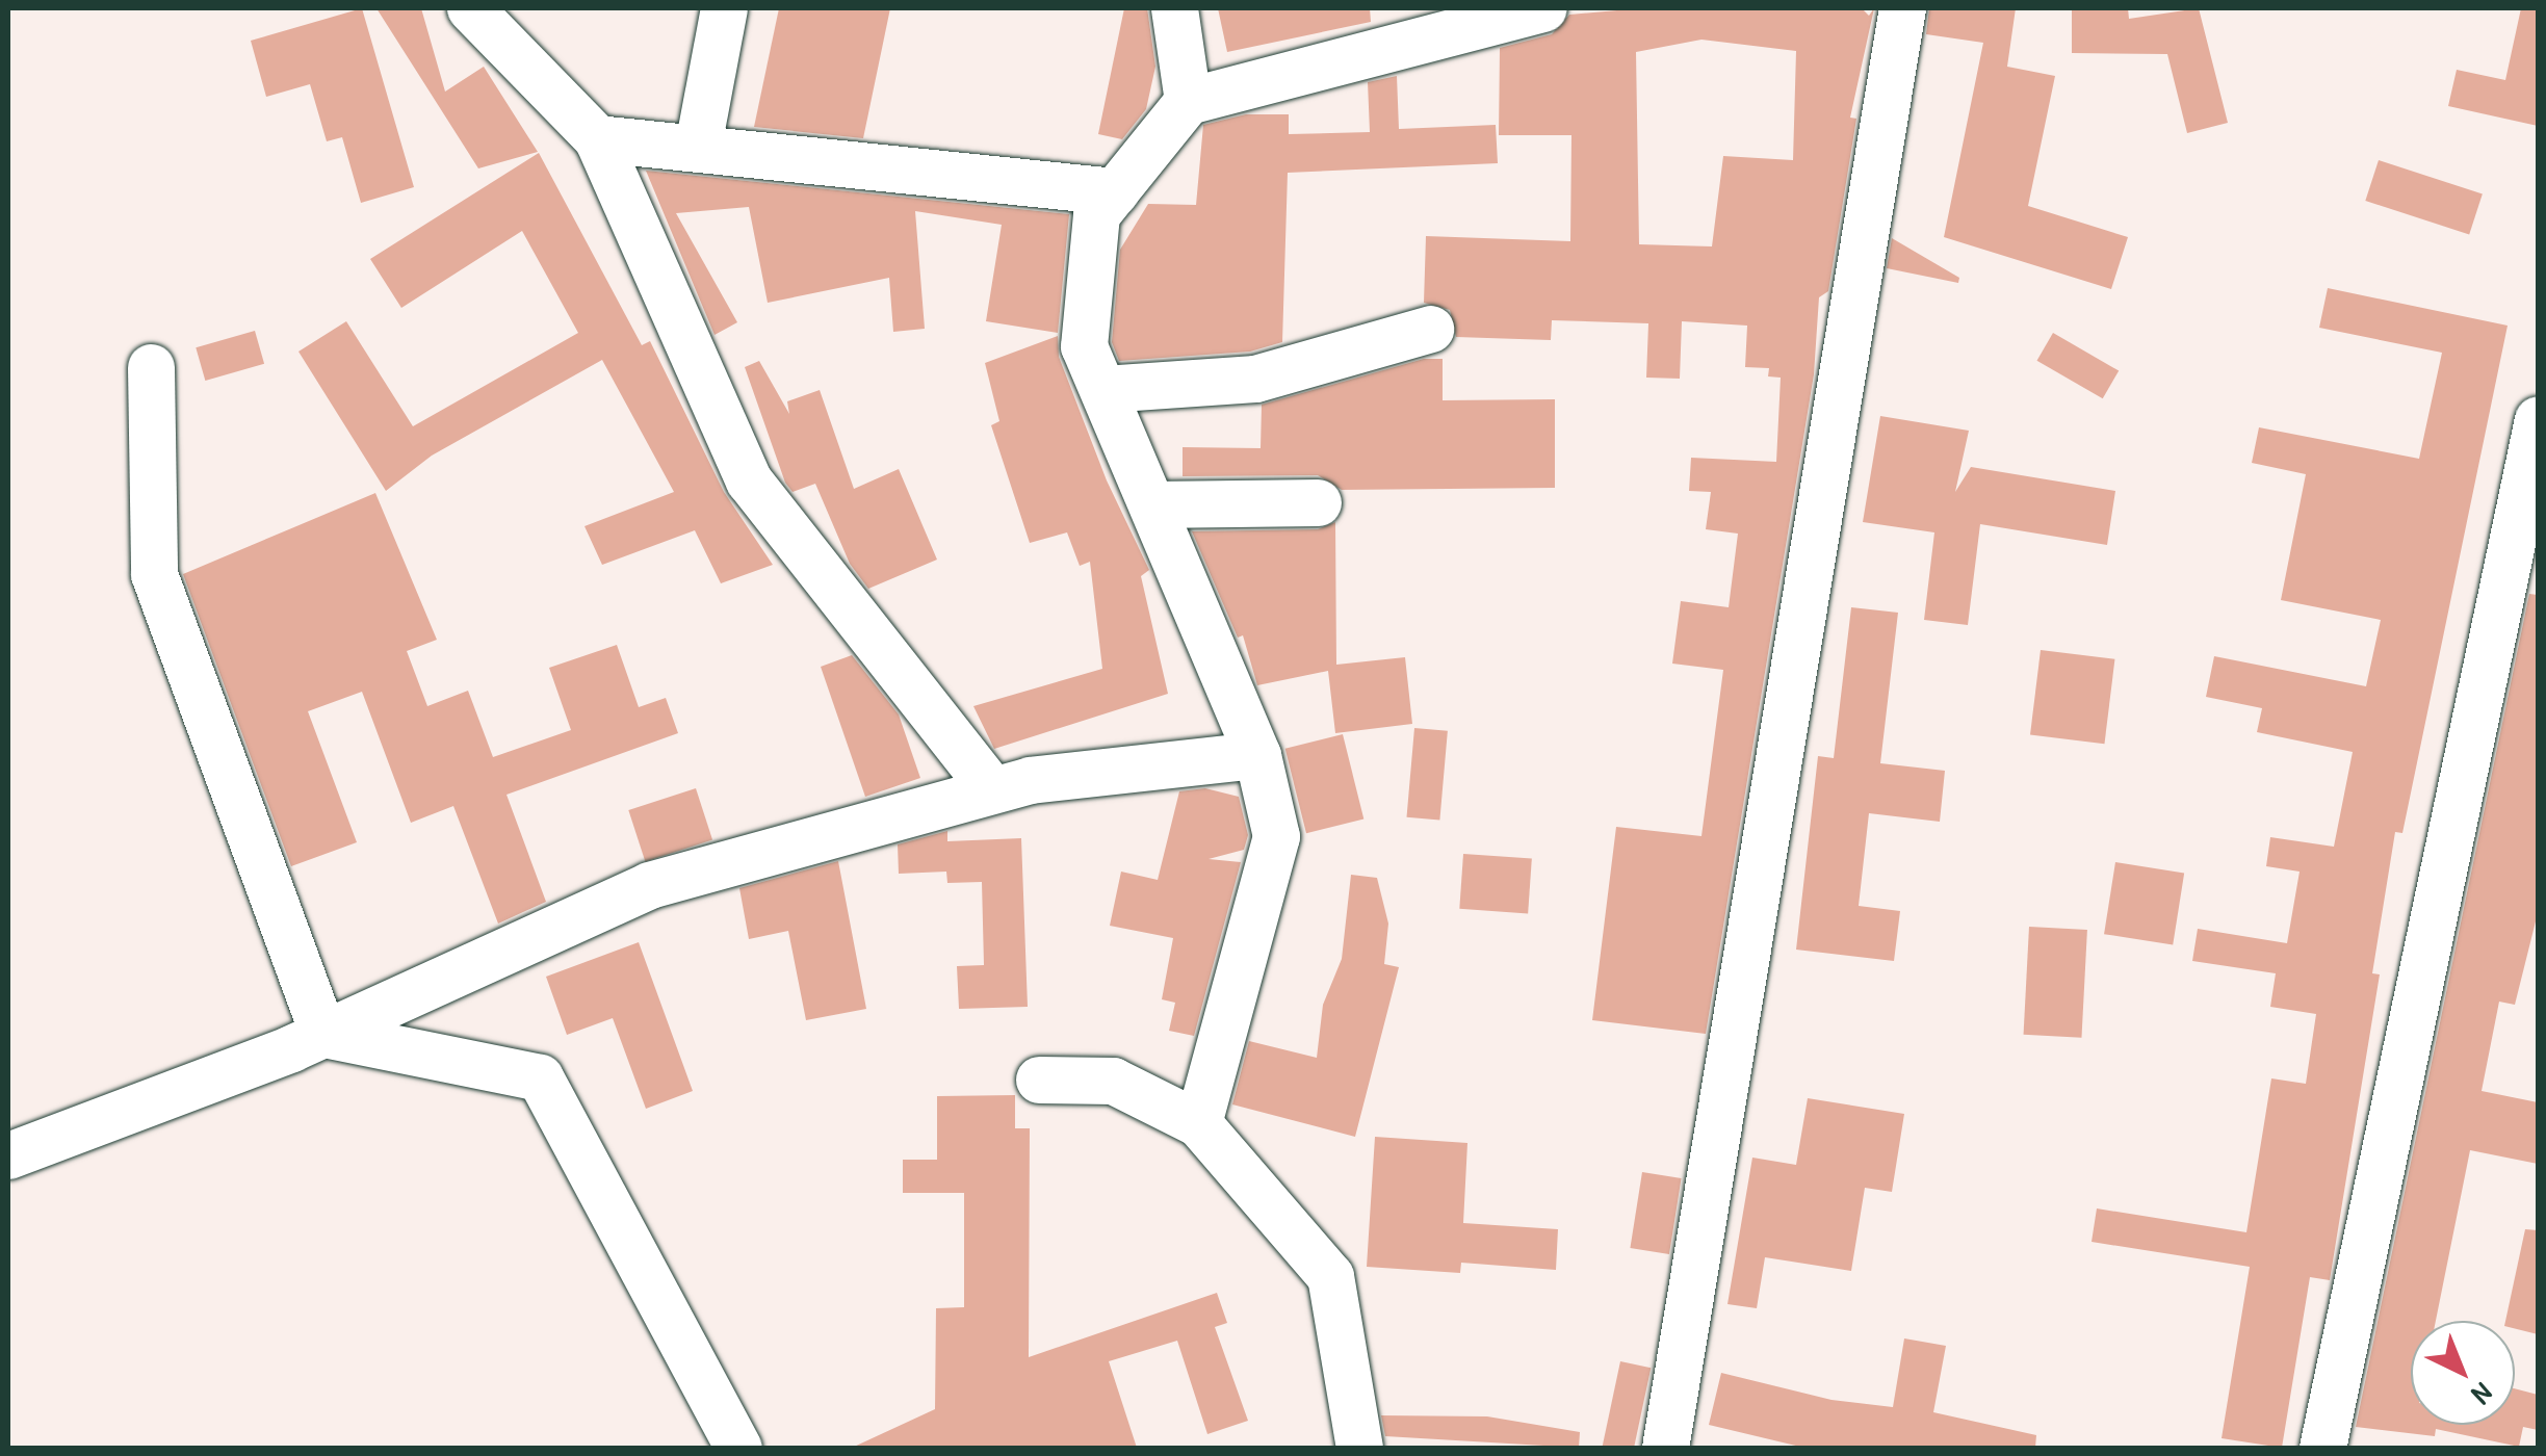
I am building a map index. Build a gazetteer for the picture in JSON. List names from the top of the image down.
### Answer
{
  "north": "bottom right"
}
